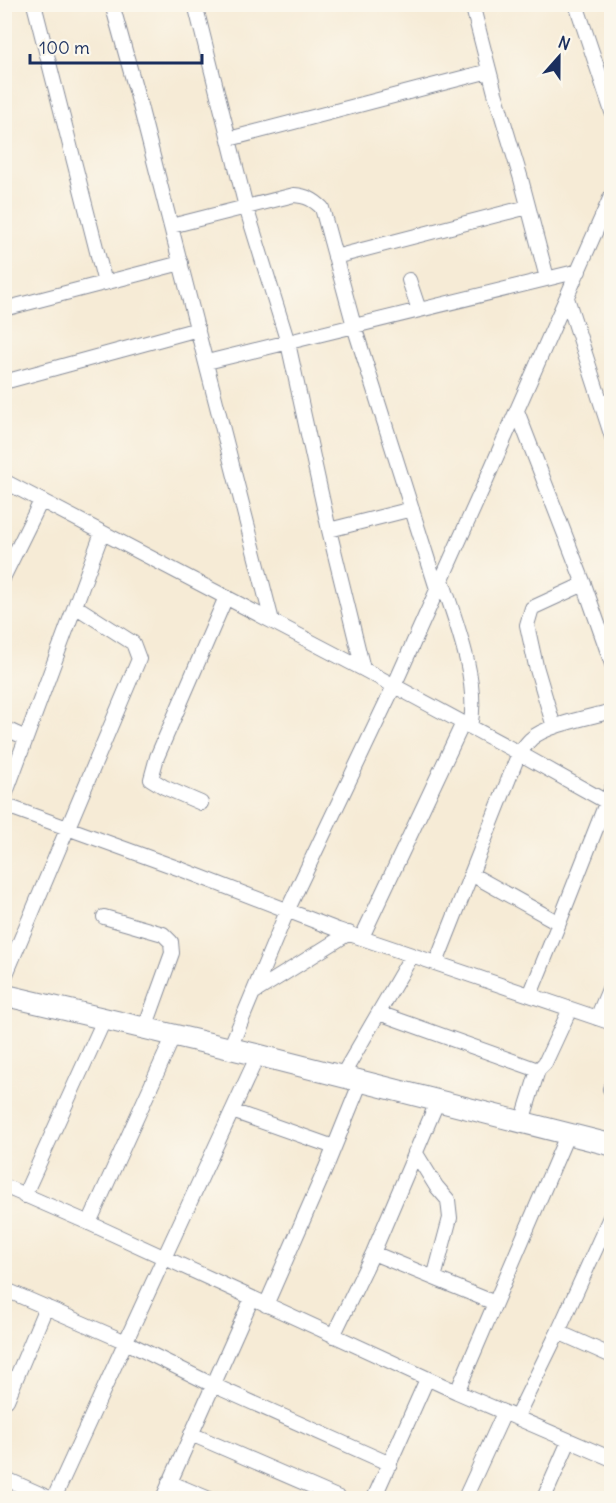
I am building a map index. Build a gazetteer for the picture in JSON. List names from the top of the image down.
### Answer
{
  "scale_bar": "100 m",
  "north": "top"
}
